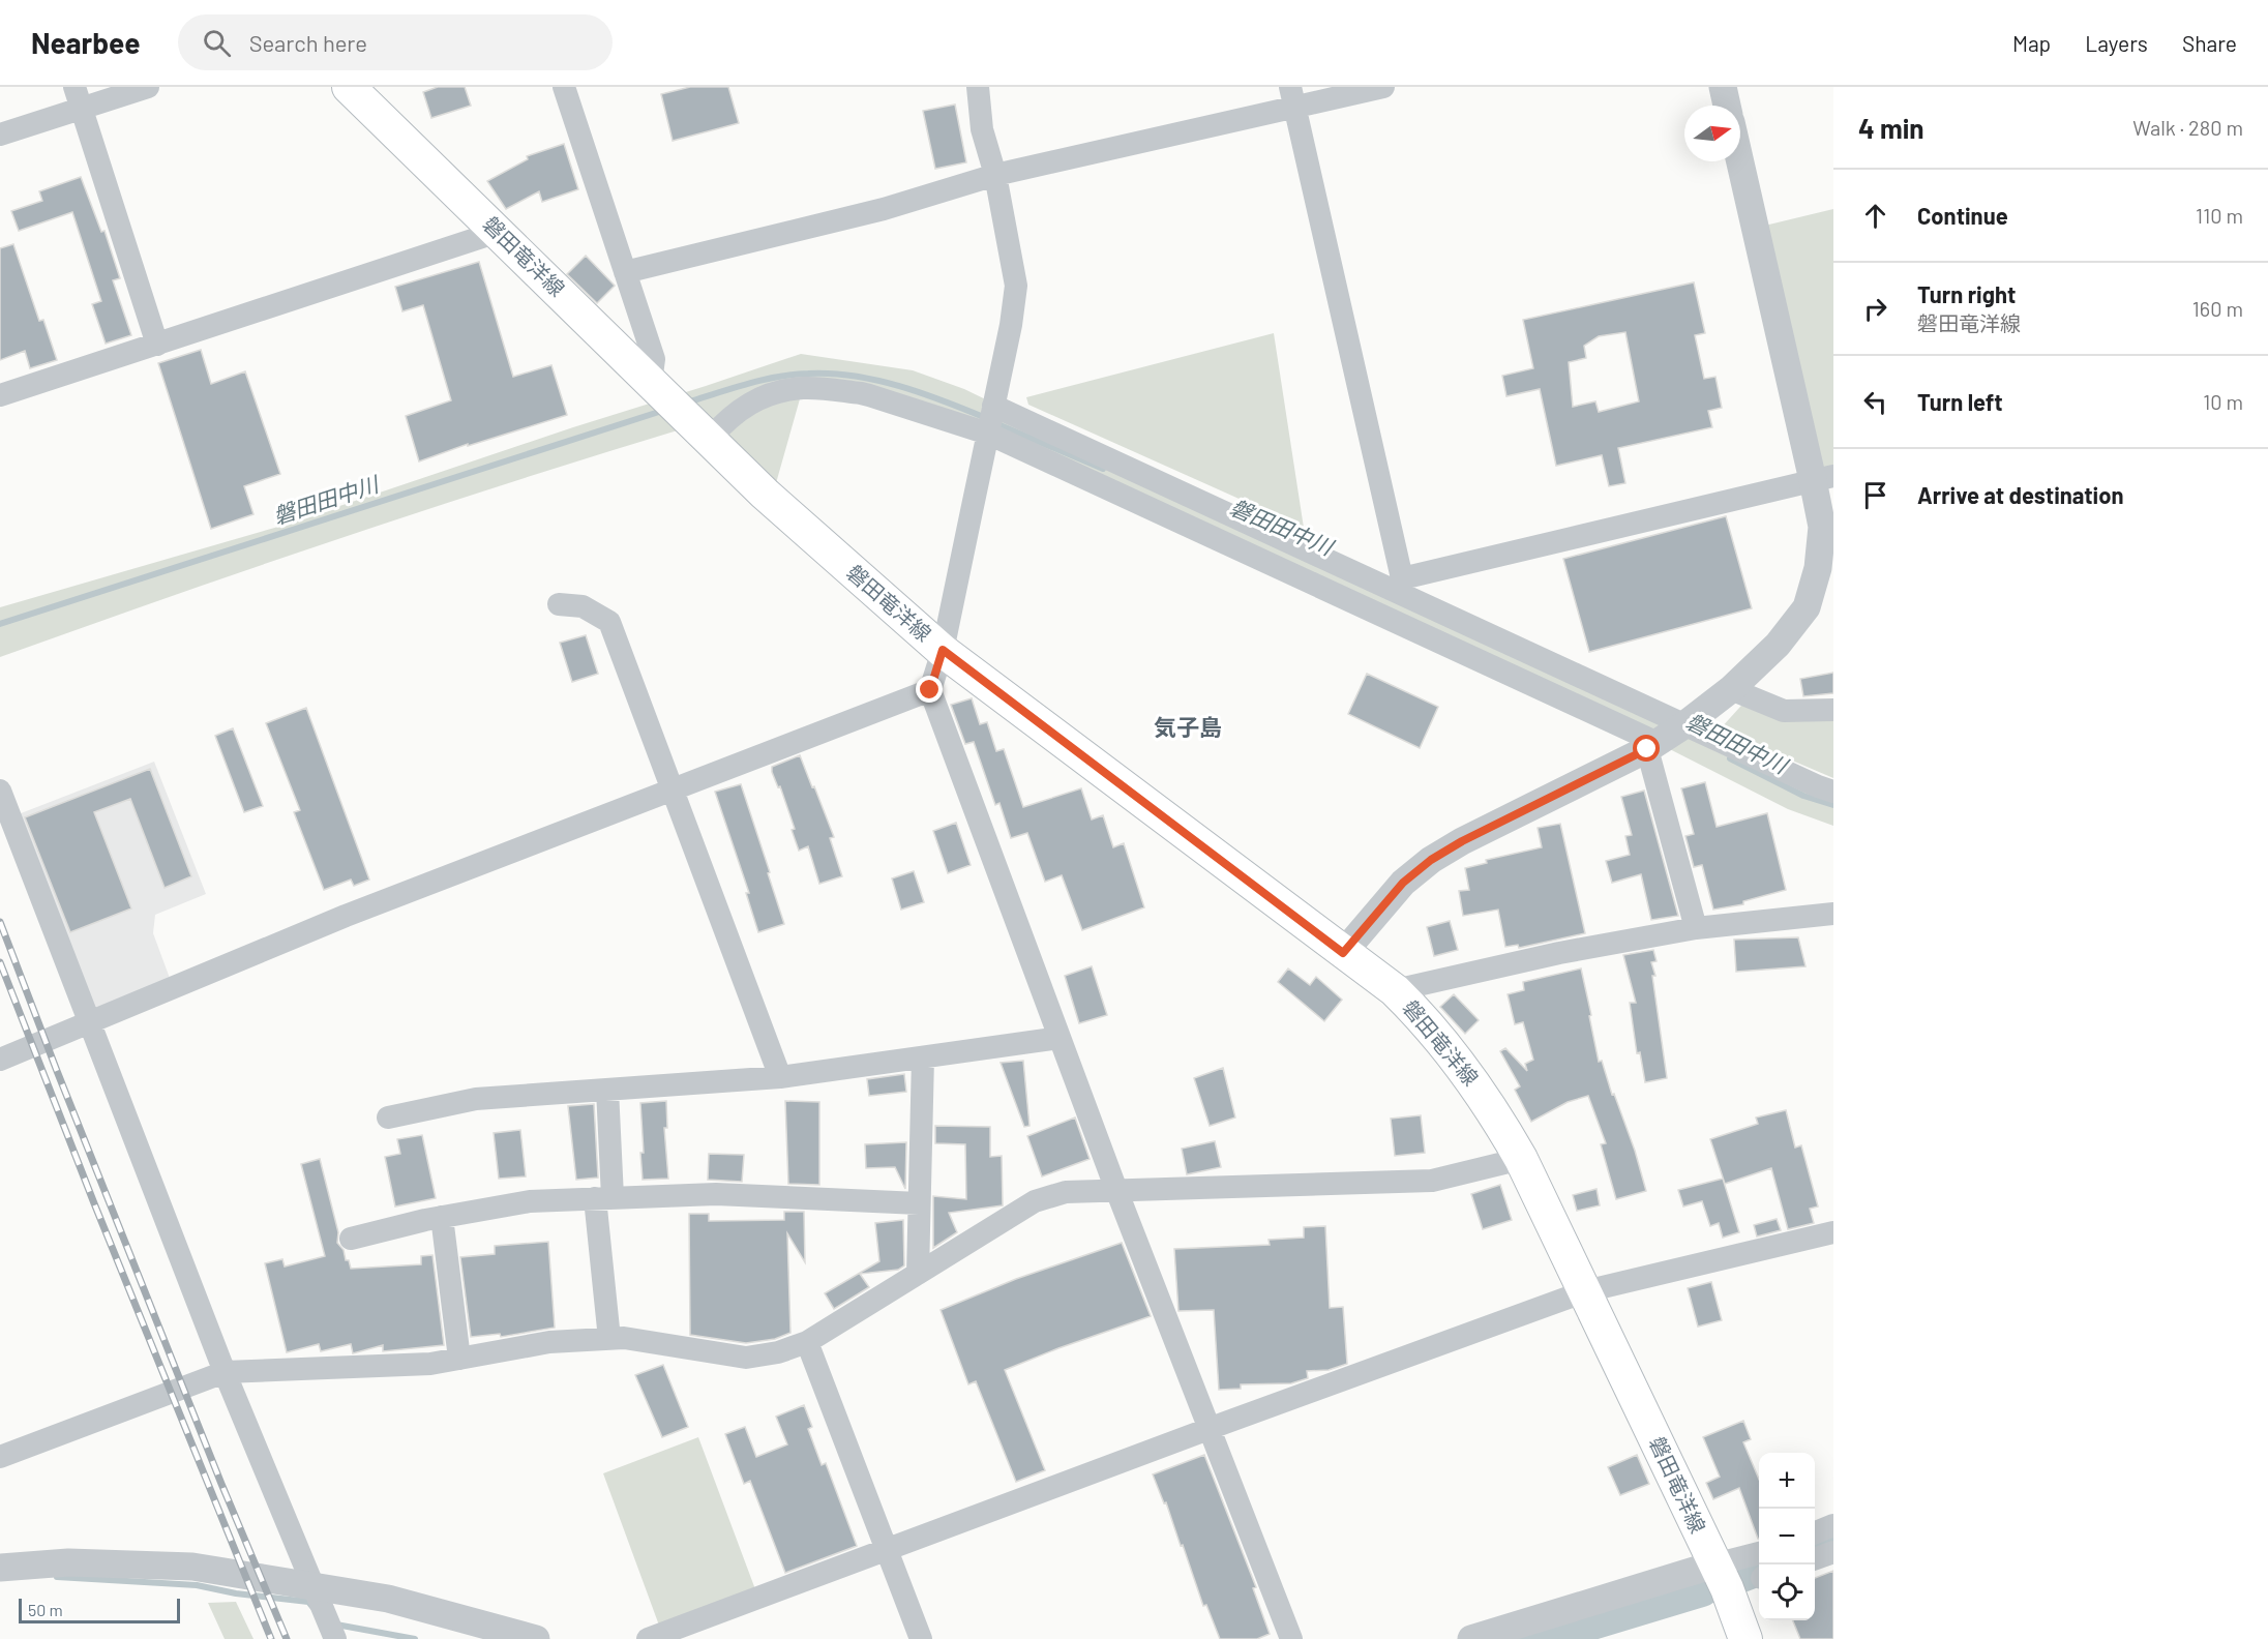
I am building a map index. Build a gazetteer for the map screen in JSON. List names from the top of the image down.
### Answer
{
  "streets": {
    "main road": ["磐田竜洋線"]
  },
  "districts": ["気子島"],
  "water": ["磐田田中川"],
  "scale_bar": "50 m",
  "north": "right",
  "page": {
    "header": "Nearbee",
    "search": "Search here",
    "nav": ["Map", "Layers", "Share"],
    "heading": ["4 min", "Walk · 280 m"],
    "list": [
      ["Continue", "110 m"],
      ["Turn right", "磐田竜洋線", "160 m"],
      ["Turn left", "10 m"],
      "Arrive at destination"
    ],
    "map_buttons": ["+", "−"],
    "scale": "50 m"
  }
}
